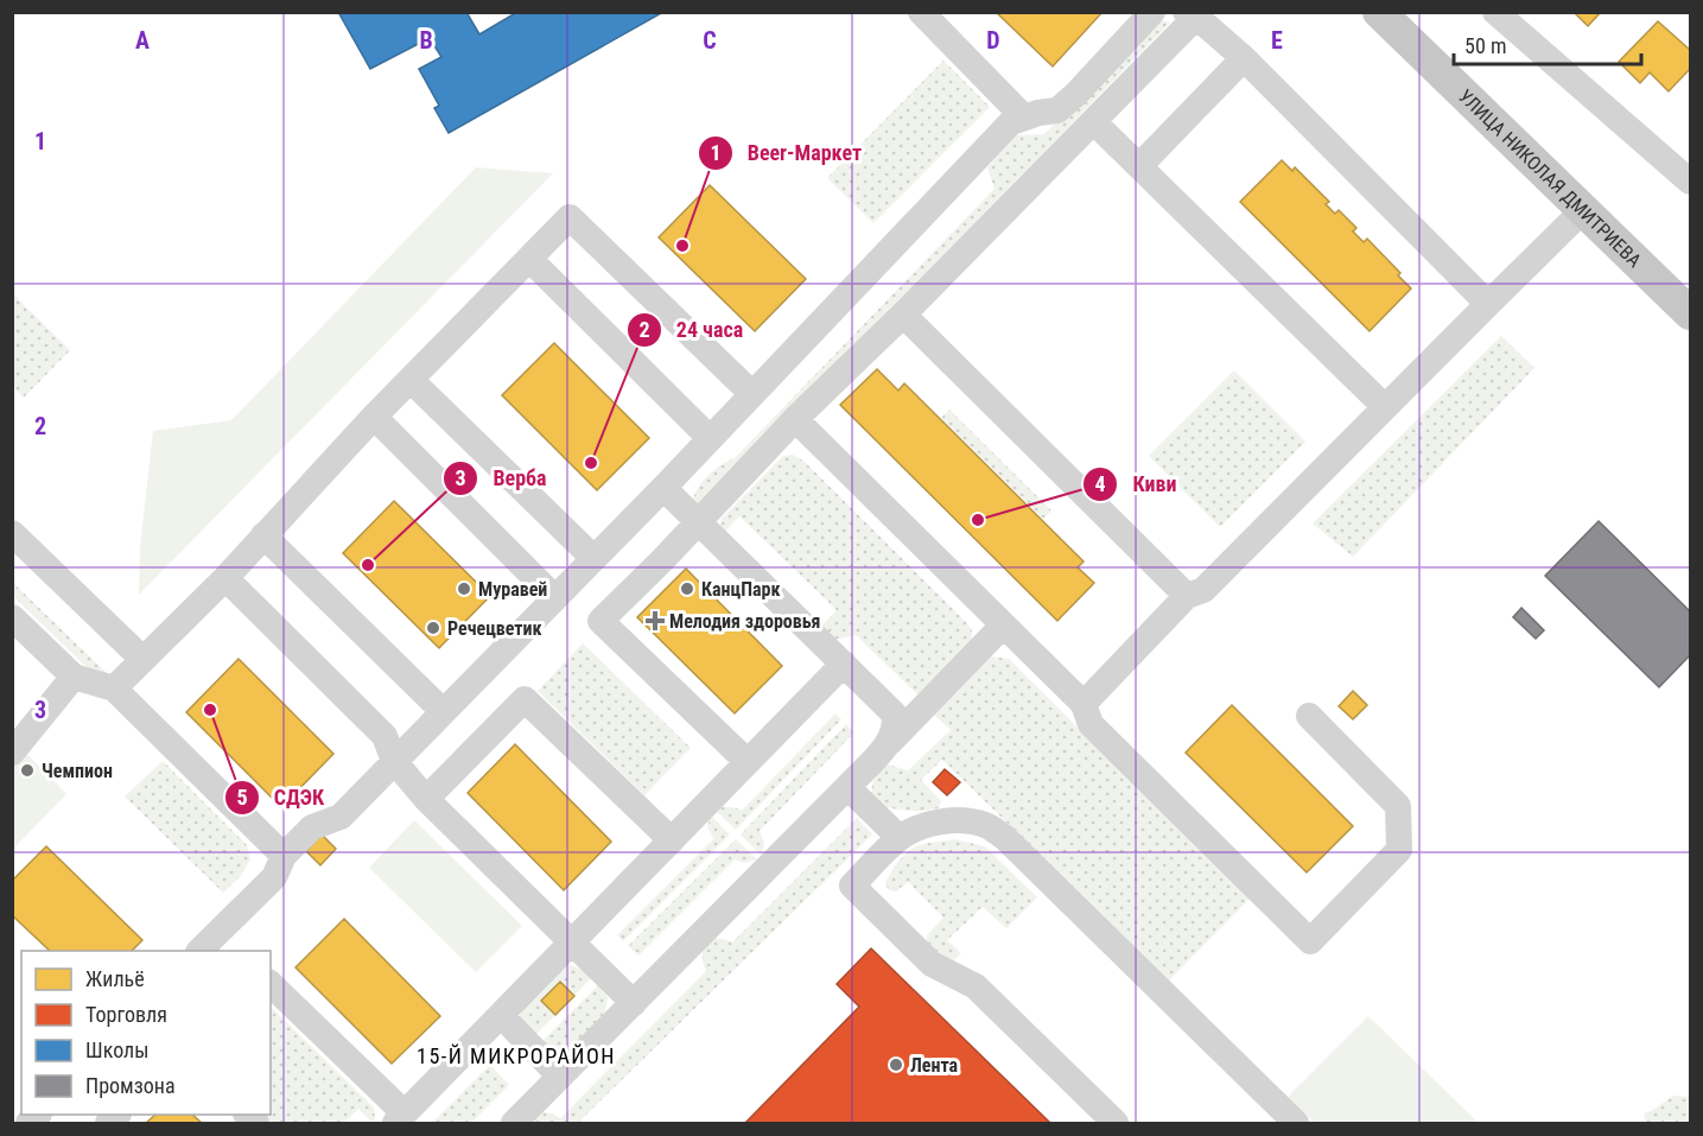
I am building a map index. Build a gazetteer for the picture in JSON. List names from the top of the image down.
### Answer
{
  "streets": {
    "main road": ["УЛИЦА НИКОЛАЯ ДМИТРИЕВА"]
  },
  "districts": ["15-Й МИКРОРАЙОН"],
  "places": {
    "other": [
      "Beer-Маркет",
      "24 часа",
      "Киви",
      "Верба",
      "Муравей",
      "КанцПарк",
      "Речецветик",
      "СДЭК",
      "Чемпион",
      "Лента"
    ],
    "health": ["Мелодия здоровья"]
  },
  "legend": [
    "Жильё",
    "Торговля",
    "Школы",
    "Промзона"
  ],
  "scale_bar": "50 m",
  "grid": {
    "columns": [
      "A",
      "B",
      "C",
      "D",
      "E"
    ],
    "rows": ["1", "2", "3"]
  }
}
